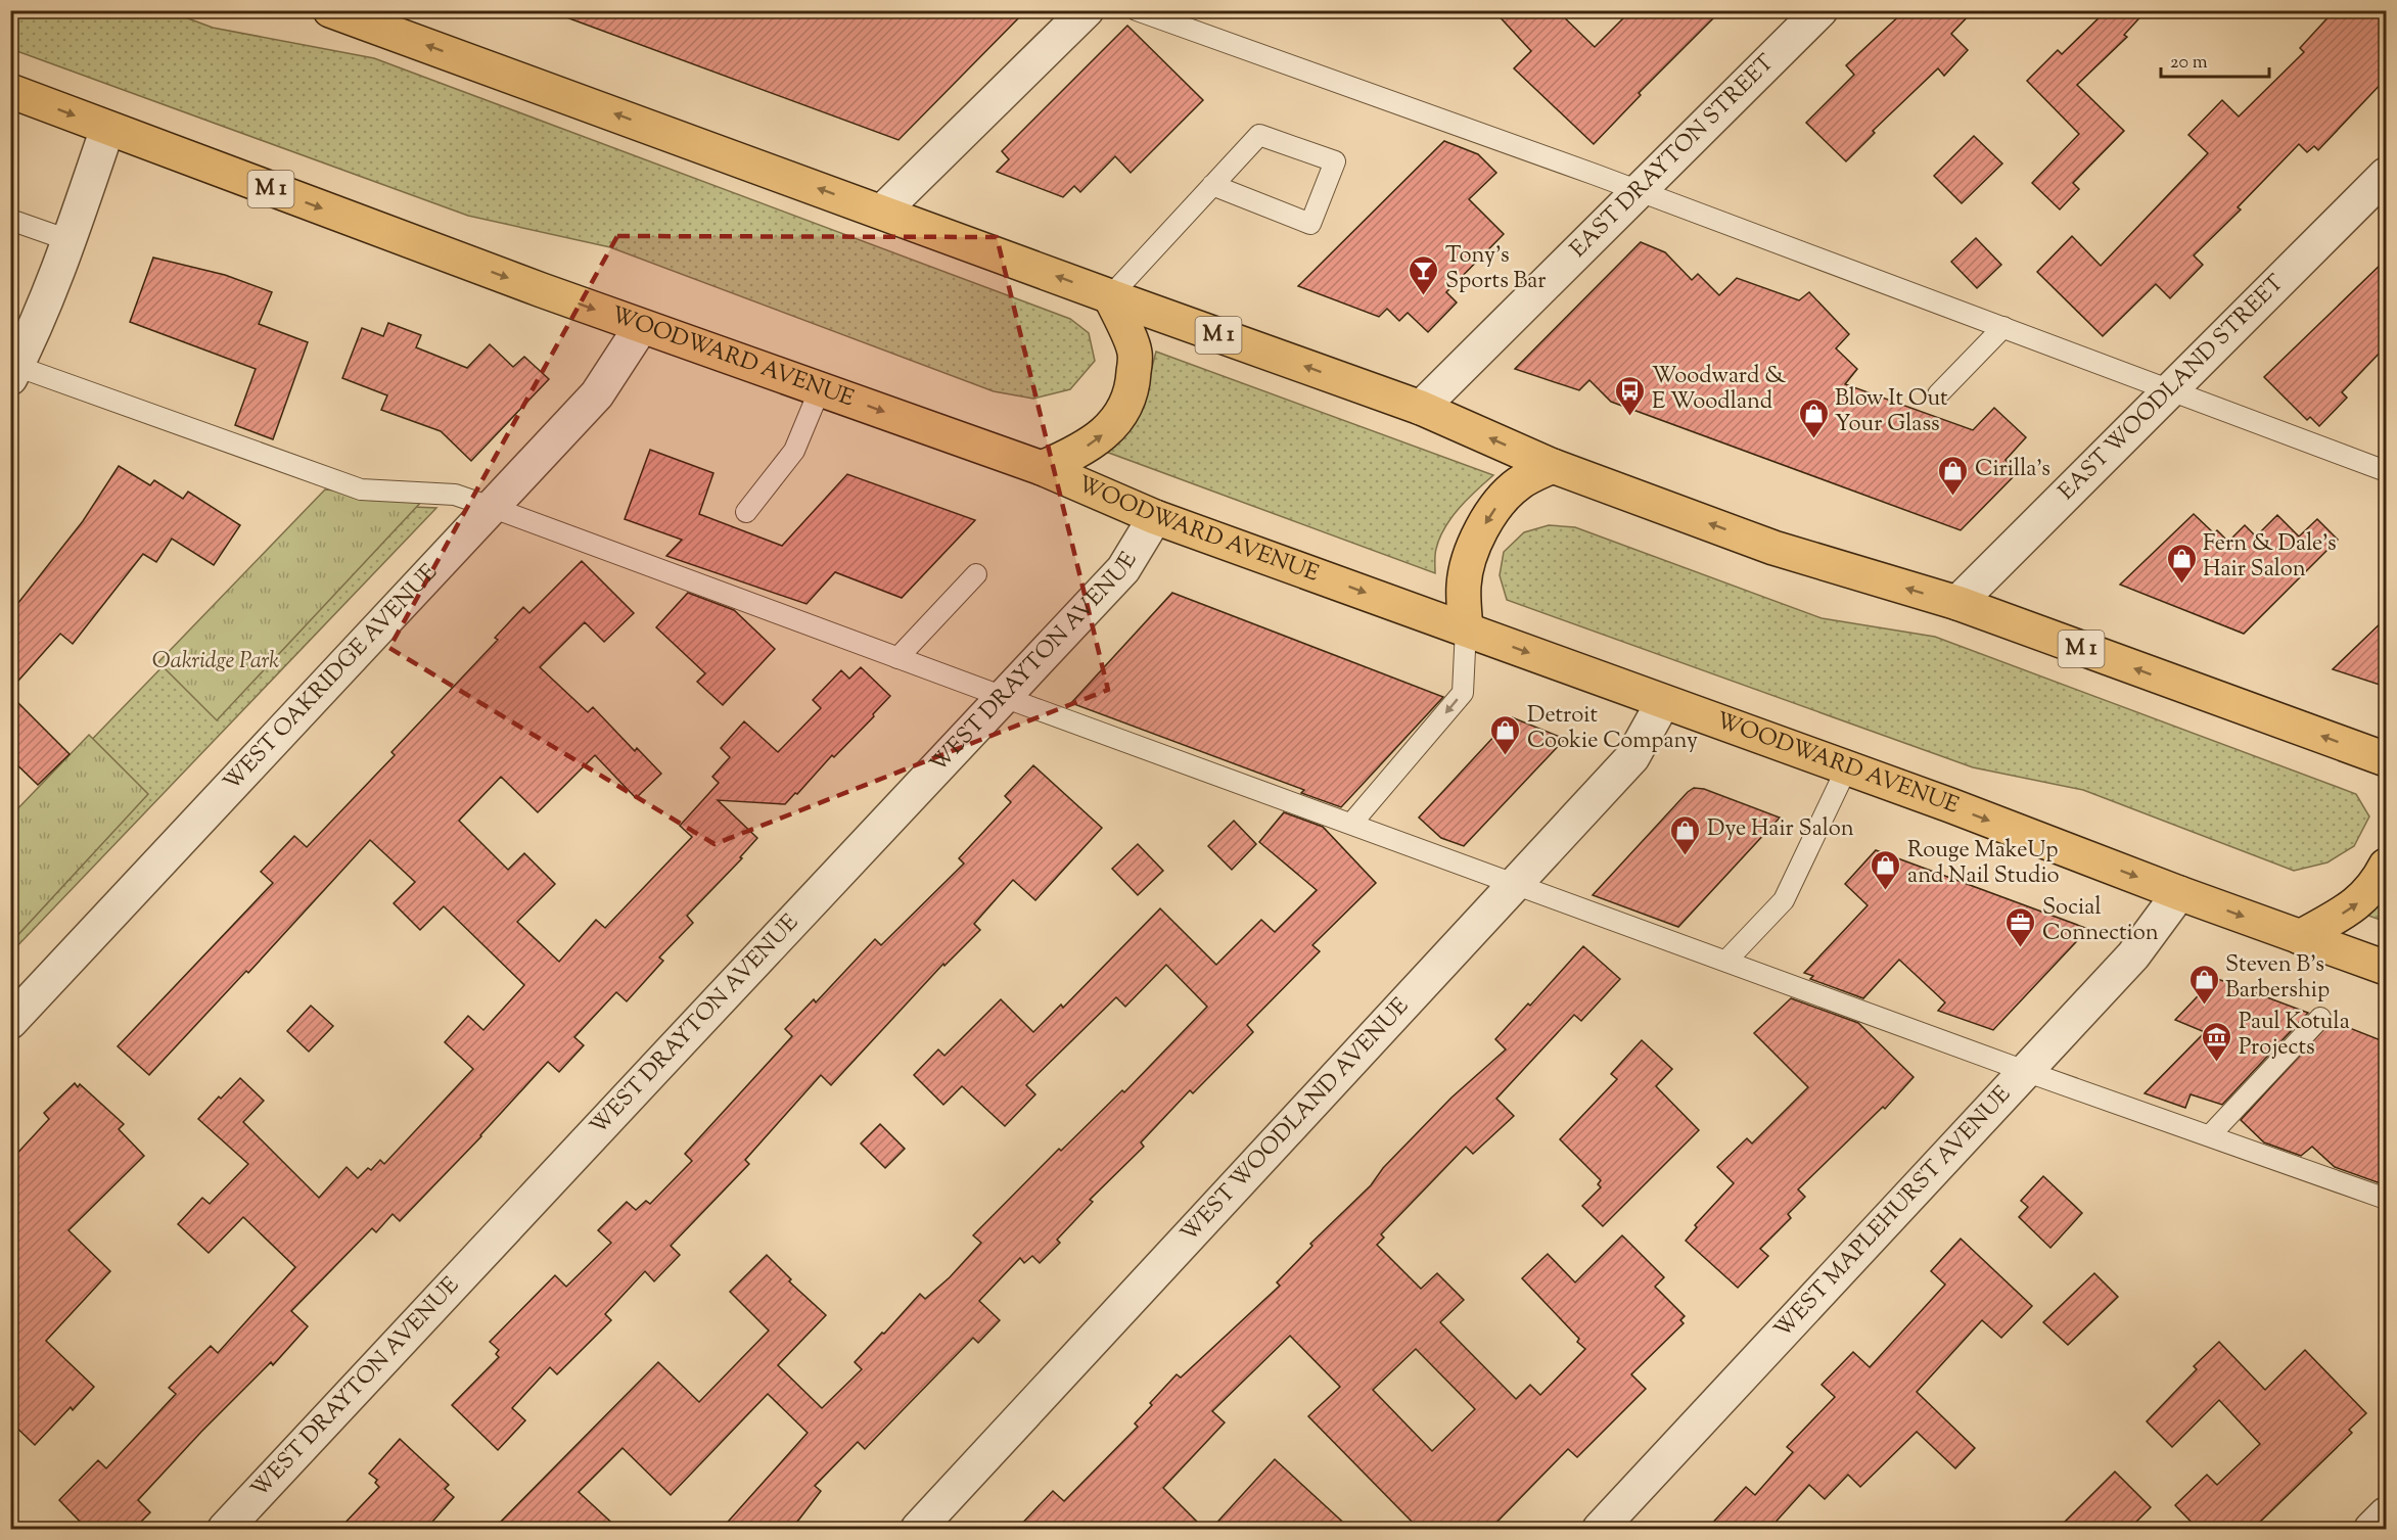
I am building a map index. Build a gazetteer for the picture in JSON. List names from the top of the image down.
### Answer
{
  "streets": {
    "main road": ["M 1", "WOODWARD AVENUE"],
    "street": [
      "EAST DRAYTON STREET",
      "EAST WOODLAND STREET",
      "WEST DRAYTON AVENUE",
      "WEST OAKRIDGE AVENUE",
      "WEST WOODLAND AVENUE",
      "WEST MAPLEHURST AVENUE"
    ]
  },
  "crossings": [
    ["EAST DRAYTON STREET", "M 1"],
    ["M 1", "EAST WOODLAND STREET"],
    ["WOODWARD AVENUE", "WEST DRAYTON AVENUE"],
    ["WOODWARD AVENUE", "WEST OAKRIDGE AVENUE"],
    ["WOODWARD AVENUE", "WEST WOODLAND AVENUE"],
    ["WOODWARD AVENUE", "WEST MAPLEHURST AVENUE"]
  ],
  "parks": ["Oakridge Park"],
  "places": {
    "bar": ["Tony's Sports Bar"],
    "bus stop": ["Woodward & E Woodland"],
    "shop": [
      "Blow It Out Your Glass",
      "Cirilla's",
      "Fern & Dale's Hair Salon",
      "Detroit Cookie Company",
      "Dye Hair Salon",
      "Rouge MakeUp and Nail Studio",
      "Steven B's Barbership"
    ],
    "office": ["Social Connection"],
    "museum": ["Paul Kotula Projects"]
  },
  "scale_bar": "20 m"
}
